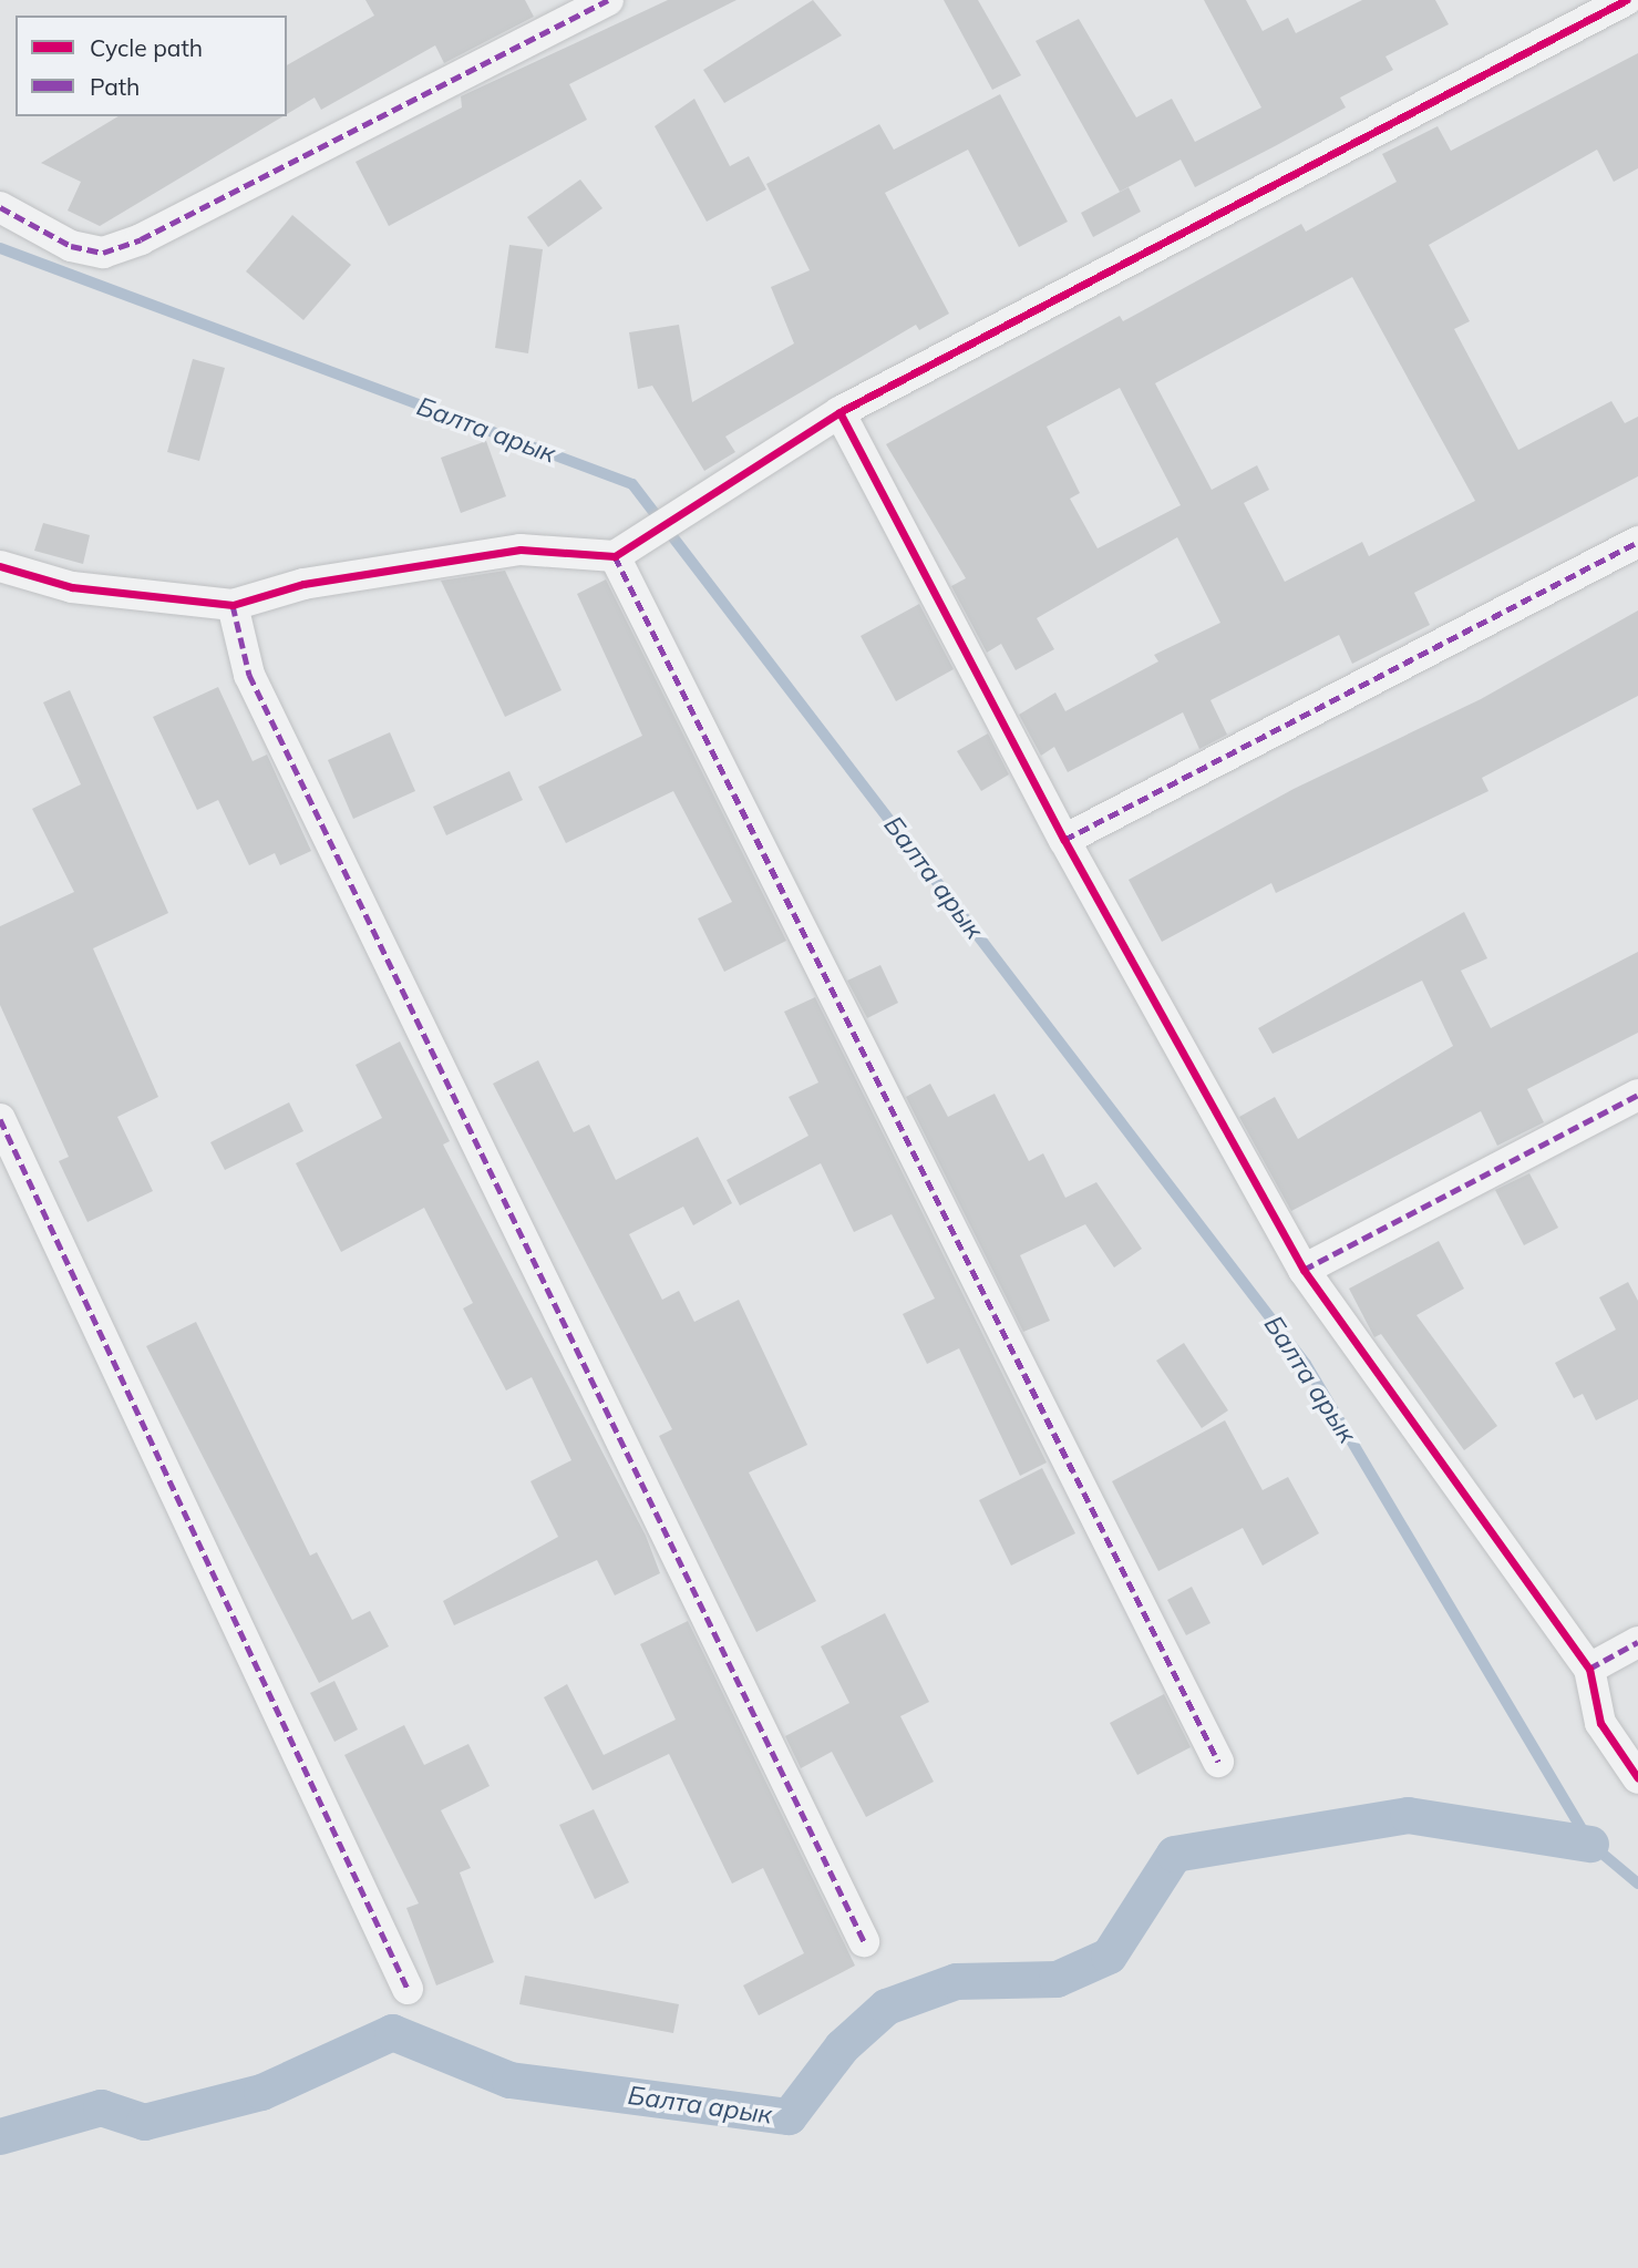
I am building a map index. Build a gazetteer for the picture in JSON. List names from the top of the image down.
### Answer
{
  "water": ["Балта арык"],
  "legend": ["Cycle path", "Path"]
}
